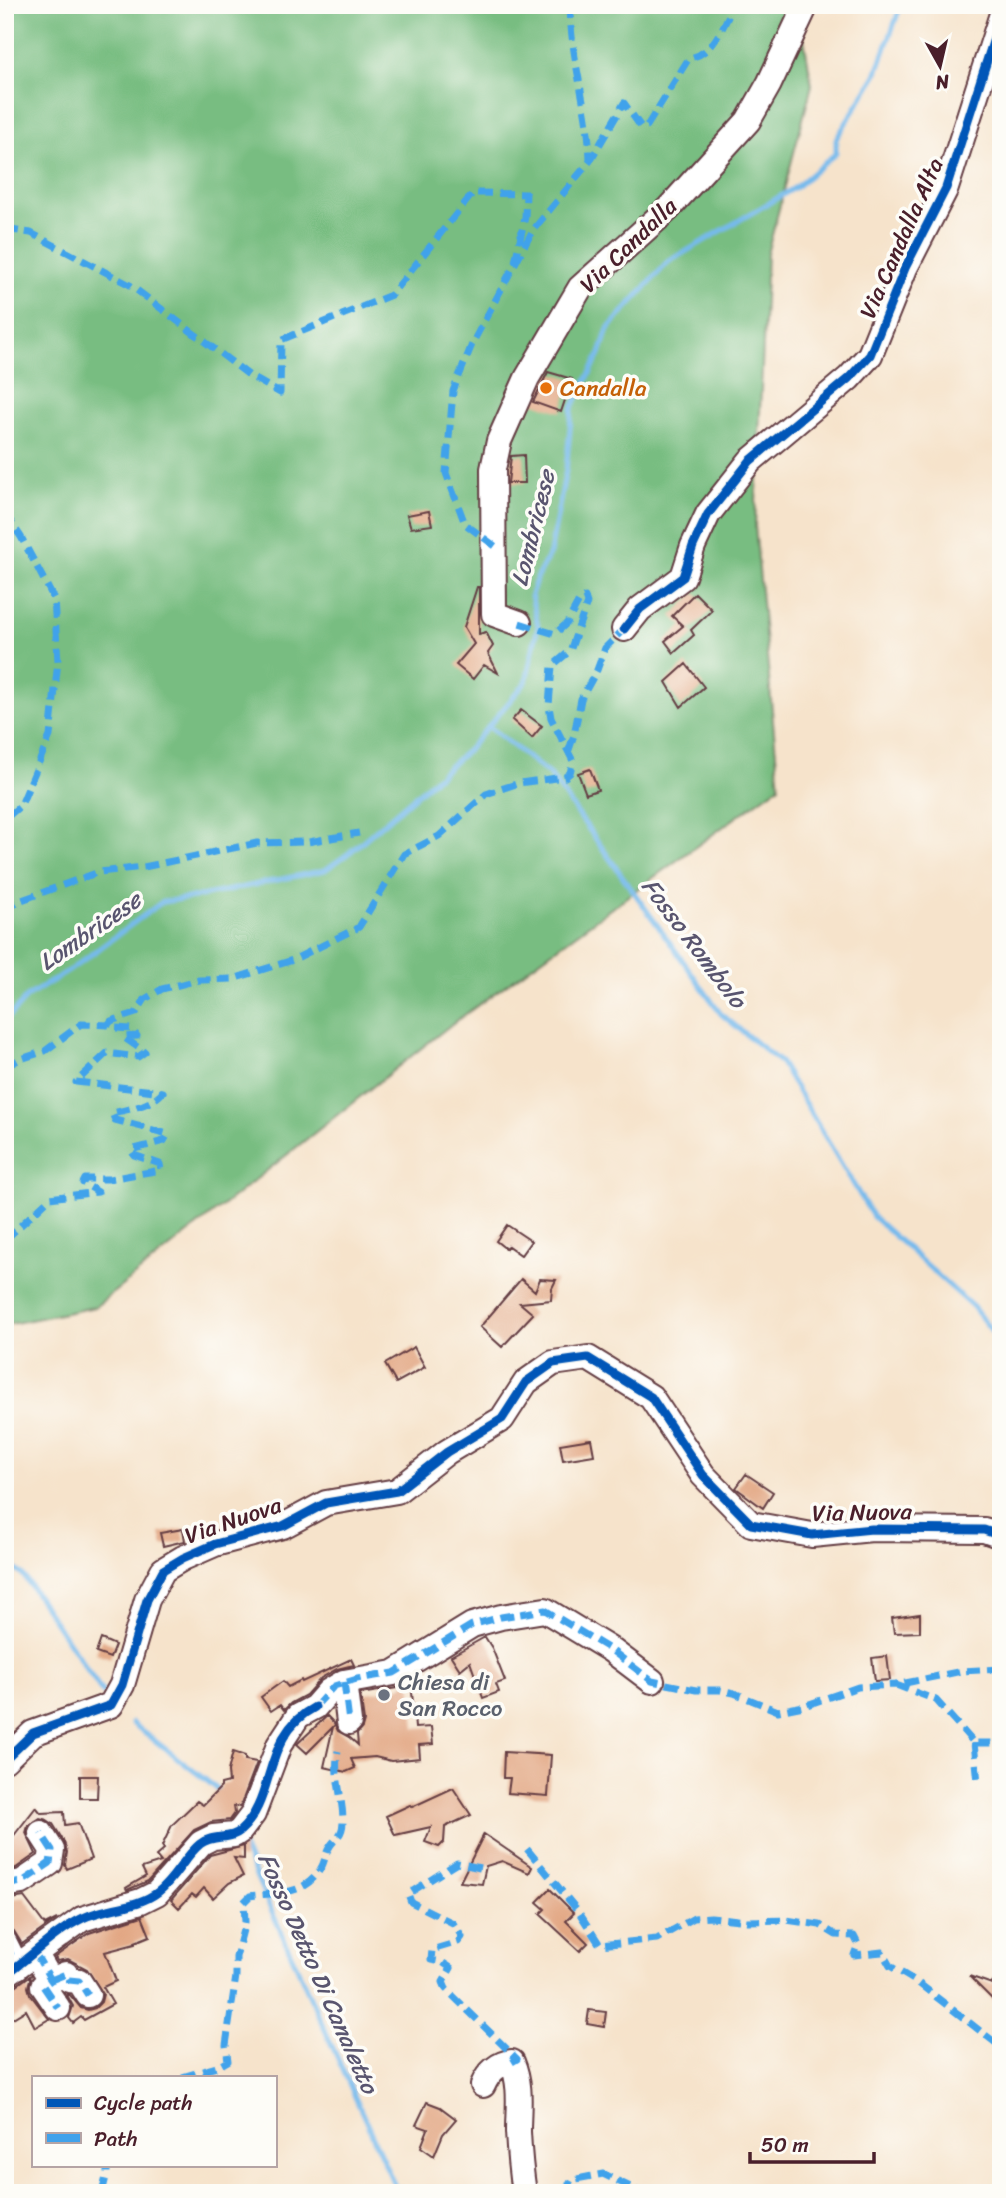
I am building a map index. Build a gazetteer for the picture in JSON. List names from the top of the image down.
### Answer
{
  "streets": {
    "street": ["Via Candalla Alta", "Via Candalla", "Via Nuova"]
  },
  "water": ["Lombricese", "Fosso Rombolo", "Fosso Detto Di Canaletto"],
  "places": ["Candalla", "Chiesa di San Rocco"],
  "legend": ["Cycle path", "Path"],
  "scale_bar": "50 m",
  "north": "bottom"
}
